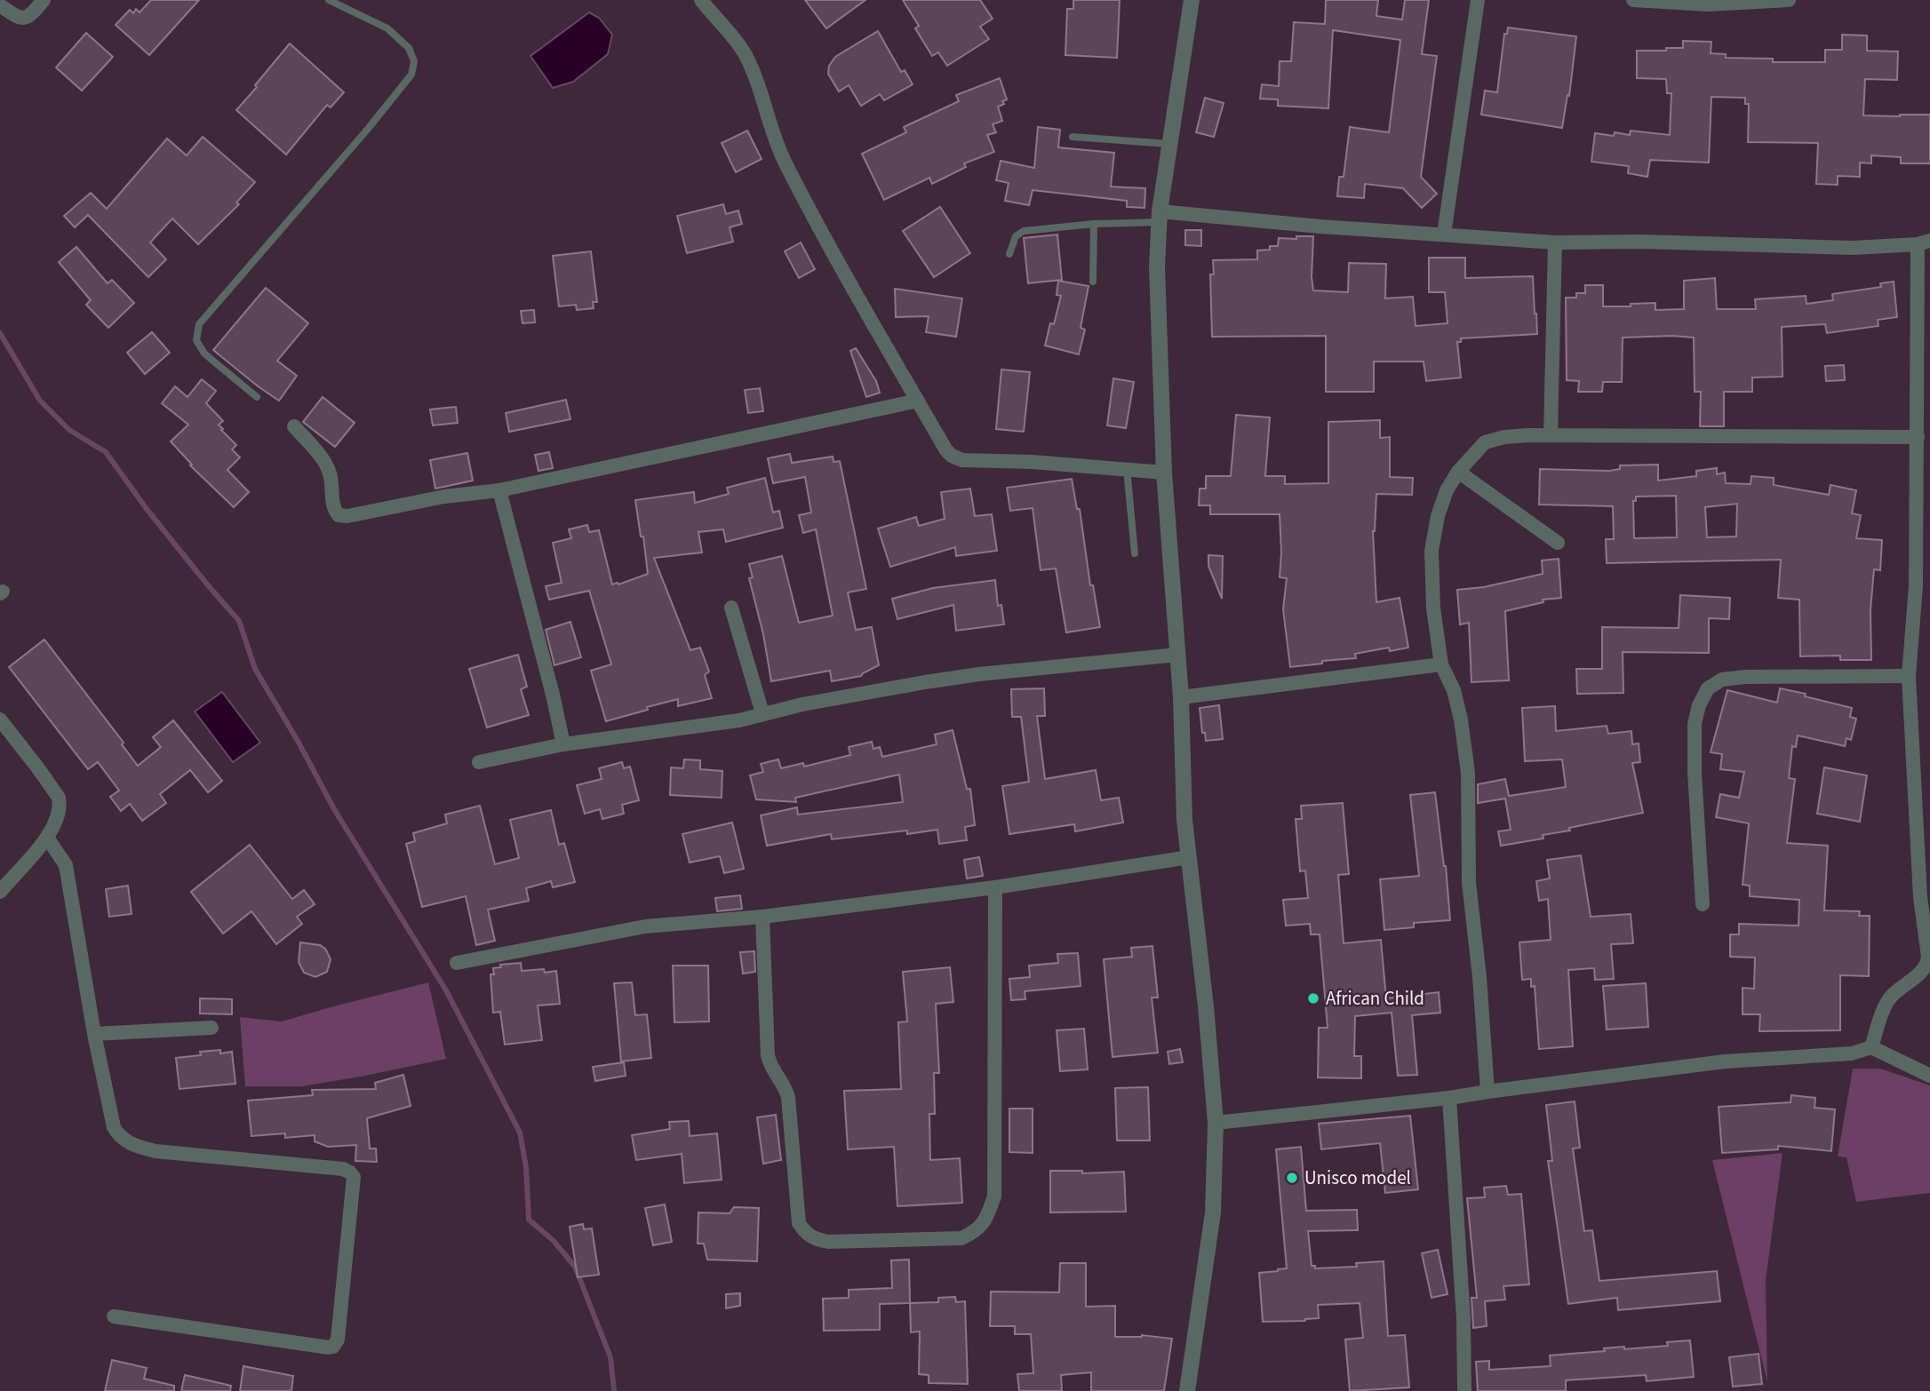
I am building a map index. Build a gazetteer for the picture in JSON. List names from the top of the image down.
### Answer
{
  "places": ["African Child", "Unisco model"]
}
